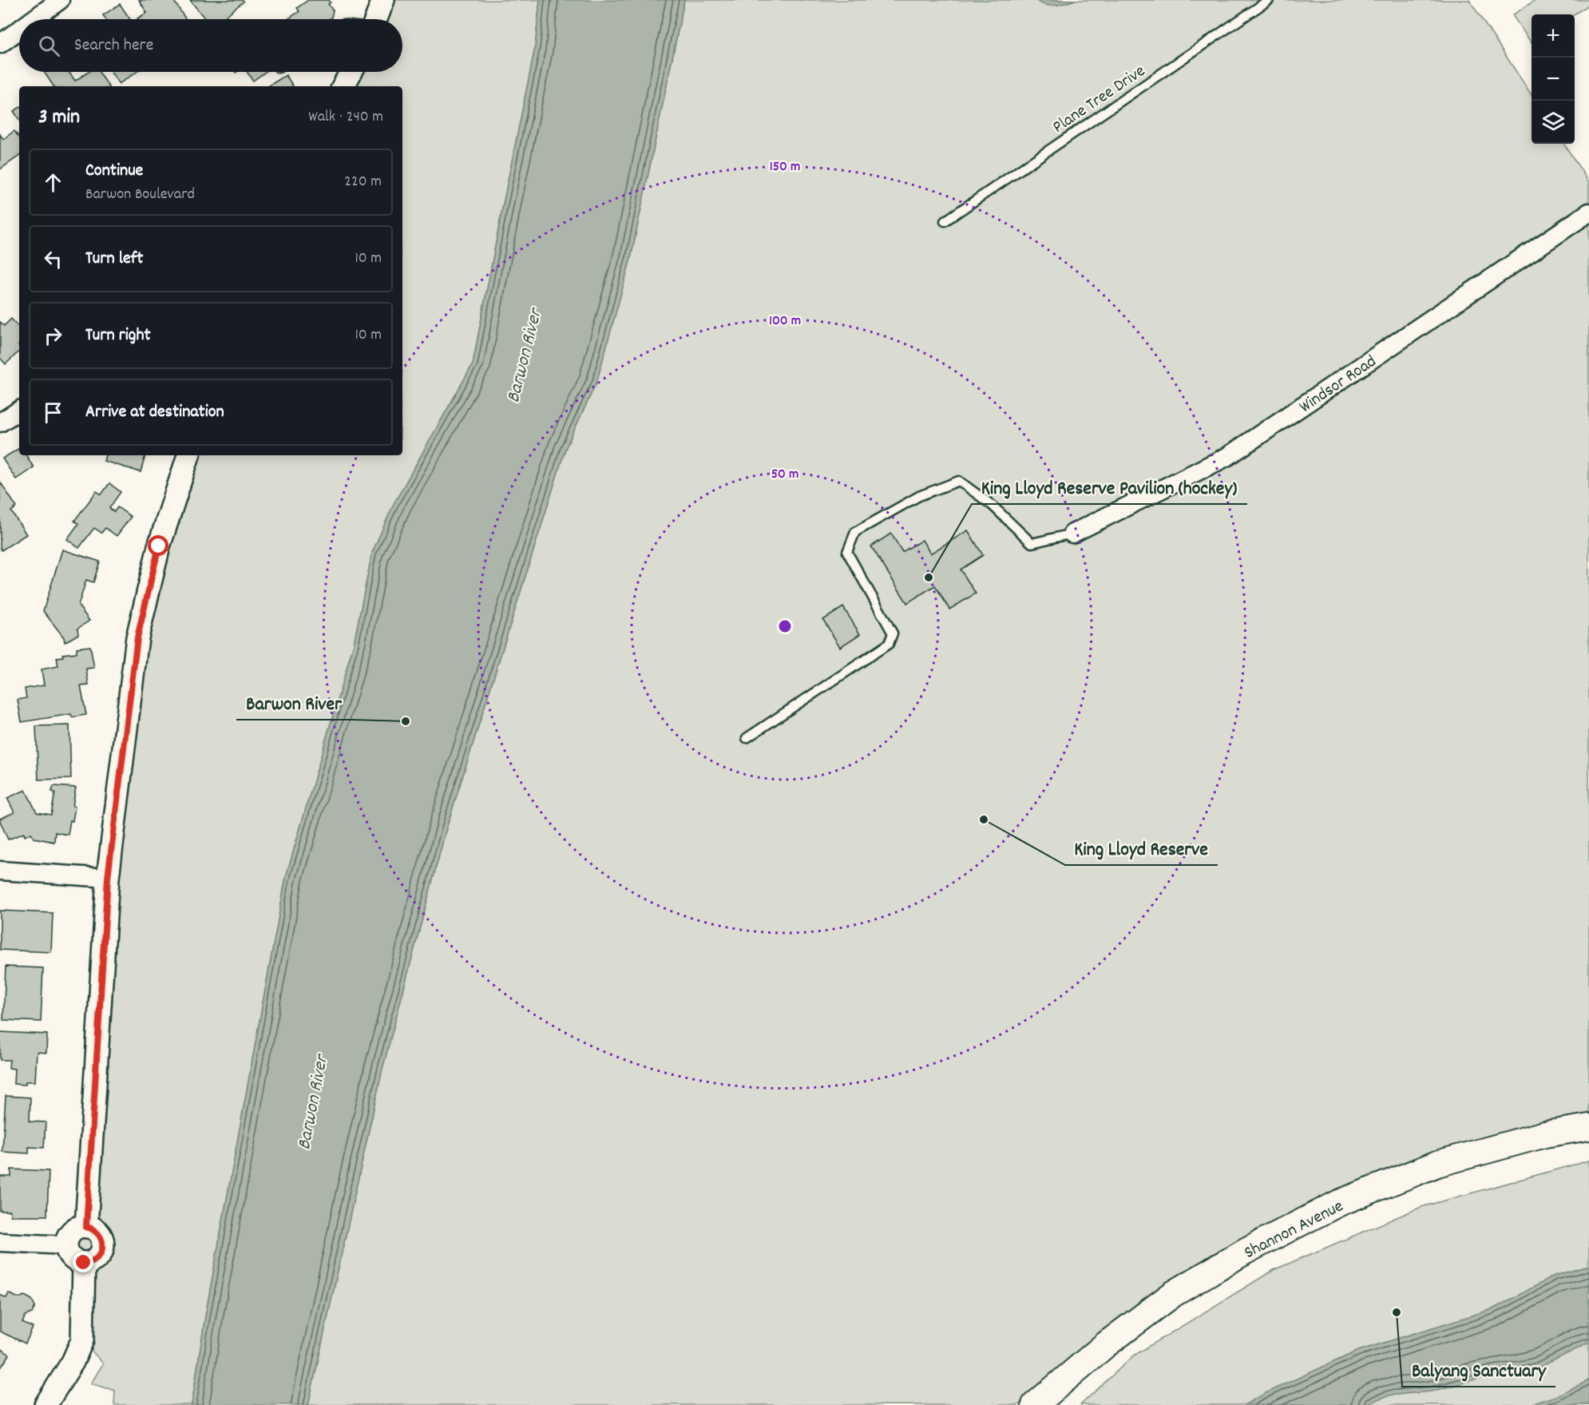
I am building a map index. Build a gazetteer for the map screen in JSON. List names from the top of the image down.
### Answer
{
  "streets": {
    "main road": ["Shannon Avenue"],
    "street": ["Windsor Road"],
    "lane": ["Plane Tree Drive"]
  },
  "water": ["Barwon River"],
  "places": [
    "King Lloyd Reserve Pavilion (hockey)",
    "Barwon River",
    "King Lloyd Reserve",
    "Balyang Sanctuary"
  ],
  "page": {
    "map_buttons": ["+", "−"],
    "search": "Search here",
    "heading": ["3 min", "Walk · 240 m"],
    "list": [
      ["Continue", "Barwon Boulevard", "220 m"],
      ["Turn left", "10 m"],
      ["Turn right", "10 m"],
      "Arrive at destination"
    ]
  },
  "rings": ["150 m", "100 m", "50 m"]
}
